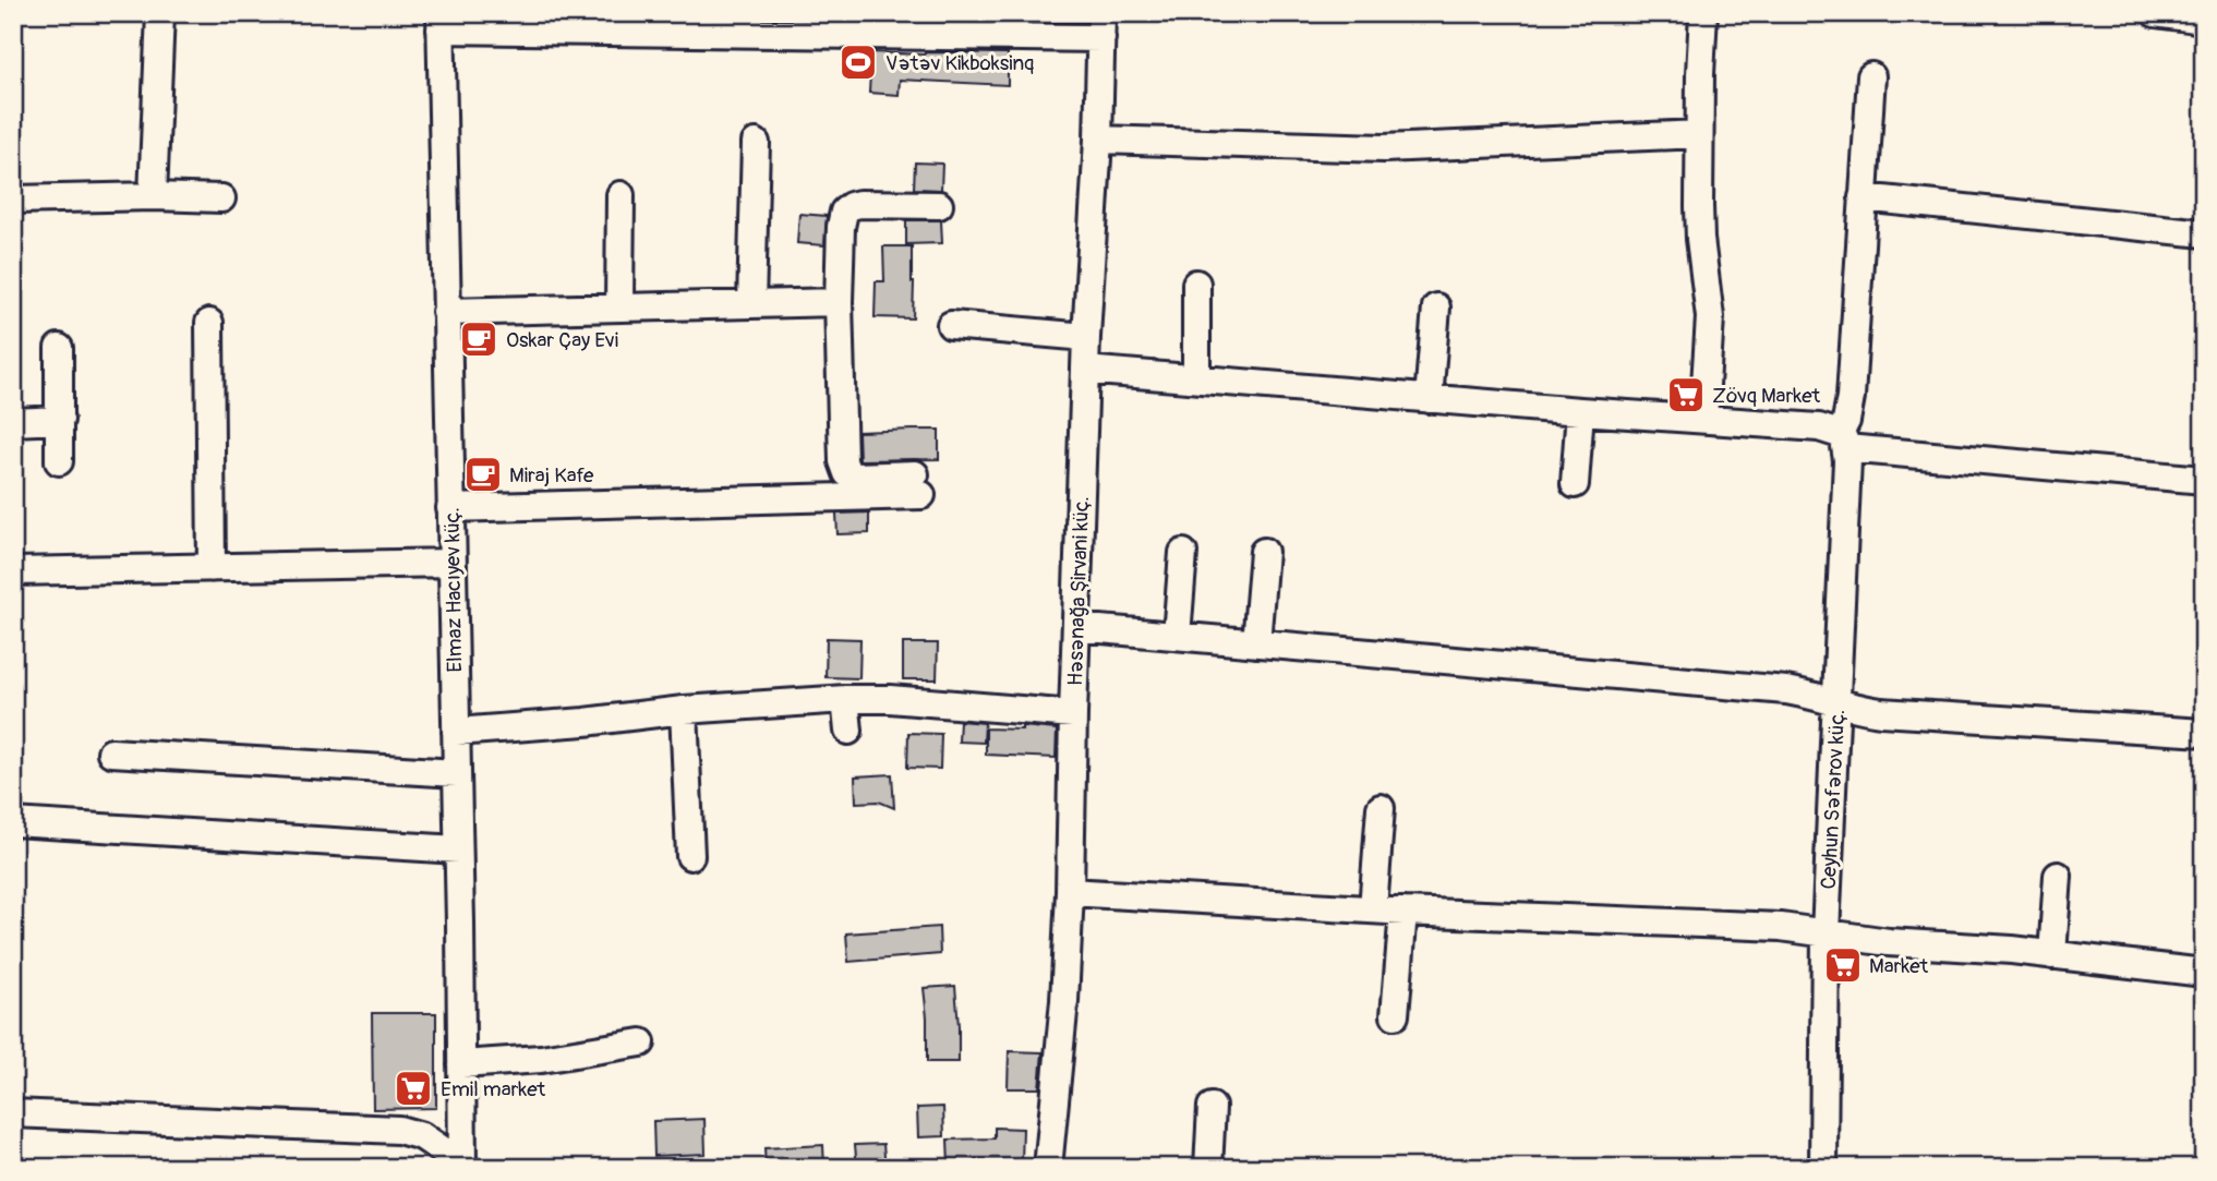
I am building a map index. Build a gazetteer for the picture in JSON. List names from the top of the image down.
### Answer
{
  "streets": {
    "street": ["Elmaz Hacıyev küç.", "Həsənağa Şirvani küç.", "Ceyhun Səfərov küç."]
  },
  "places": {
    "sports": ["Vətəv Kikboksinq"],
    "cafe": ["Oskar Çay Evi", "Miraj Kafe"],
    "supermarket": ["Zövq Market", "Market", "Emil market"]
  }
}
